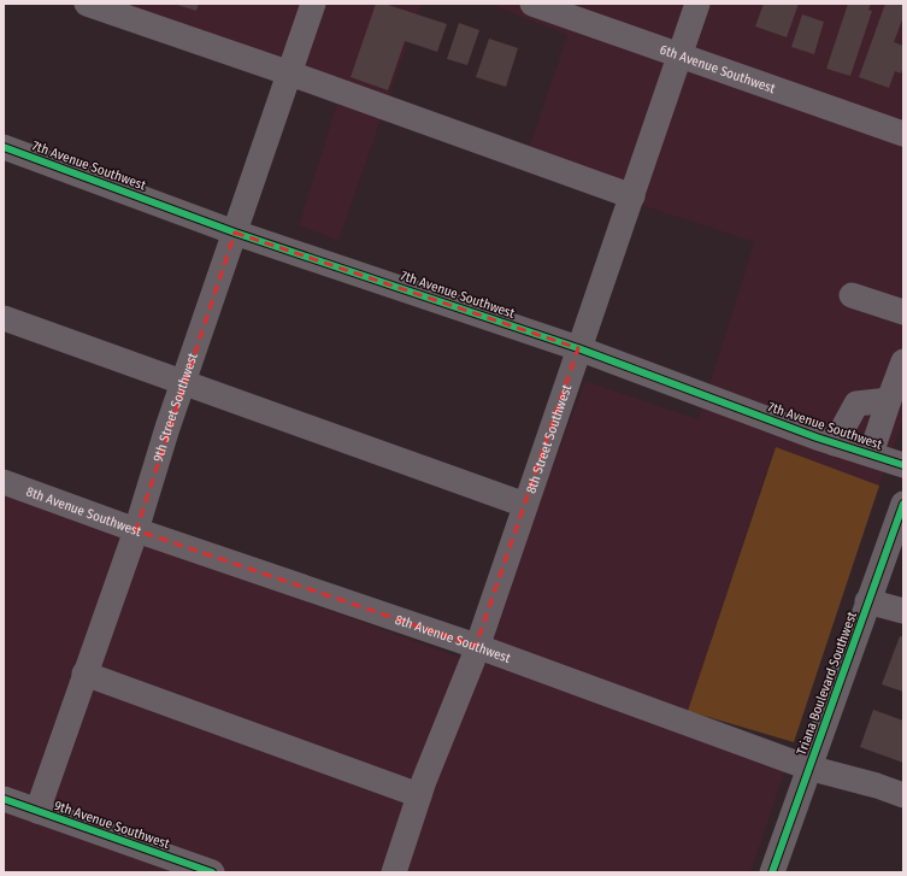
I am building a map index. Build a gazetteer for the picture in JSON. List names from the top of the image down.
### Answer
{
  "streets": {
    "street": [
      "6th Avenue Southwest",
      "7th Avenue Southwest",
      "9th Street Southwest",
      "8th Street Southwest",
      "8th Avenue Southwest",
      "Triana Boulevard Southwest",
      "9th Avenue Southwest"
    ]
  },
  "crossings": [
    ["6th Avenue Southwest", "8th Street Southwest"],
    ["7th Avenue Southwest", "9th Street Southwest"],
    ["7th Avenue Southwest", "8th Street Southwest"],
    ["9th Street Southwest", "8th Avenue Southwest"],
    ["9th Street Southwest", "9th Avenue Southwest"],
    ["8th Street Southwest", "8th Avenue Southwest"],
    ["8th Avenue Southwest", "Triana Boulevard Southwest"]
  ]
}
